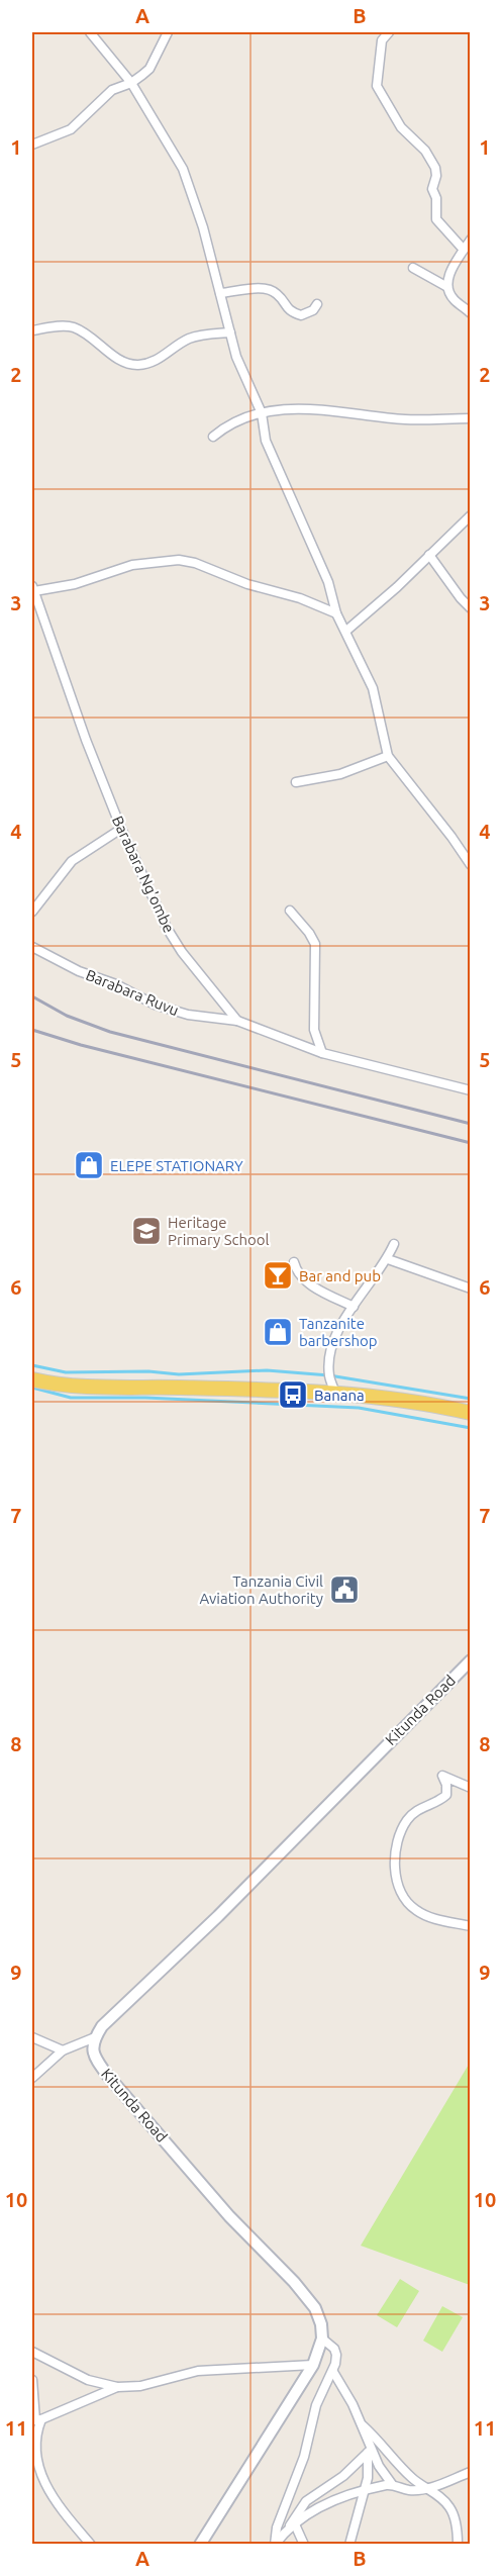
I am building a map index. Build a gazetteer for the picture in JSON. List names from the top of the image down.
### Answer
{
  "streets": {
    "street": ["Barabara Ng'ombe", "Barabara Ruvu", "Kitunda Road"]
  },
  "crossings": [
    ["Barabara Ng'ombe", "Barabara Ruvu"]
  ],
  "places": {
    "shop": ["ELEPE STATIONARY", "Tanzanite barbershop"],
    "school or university": ["Heritage Primary School"],
    "bar": ["Bar and pub"],
    "bus stop": ["Banana"],
    "public building": ["Tanzania Civil Aviation Authority"]
  },
  "grid": {
    "columns": ["A", "B"],
    "rows": [
      "1",
      "2",
      "3",
      "4",
      "5",
      "6",
      "7",
      "8",
      "9",
      "10",
      "11"
    ]
  }
}
